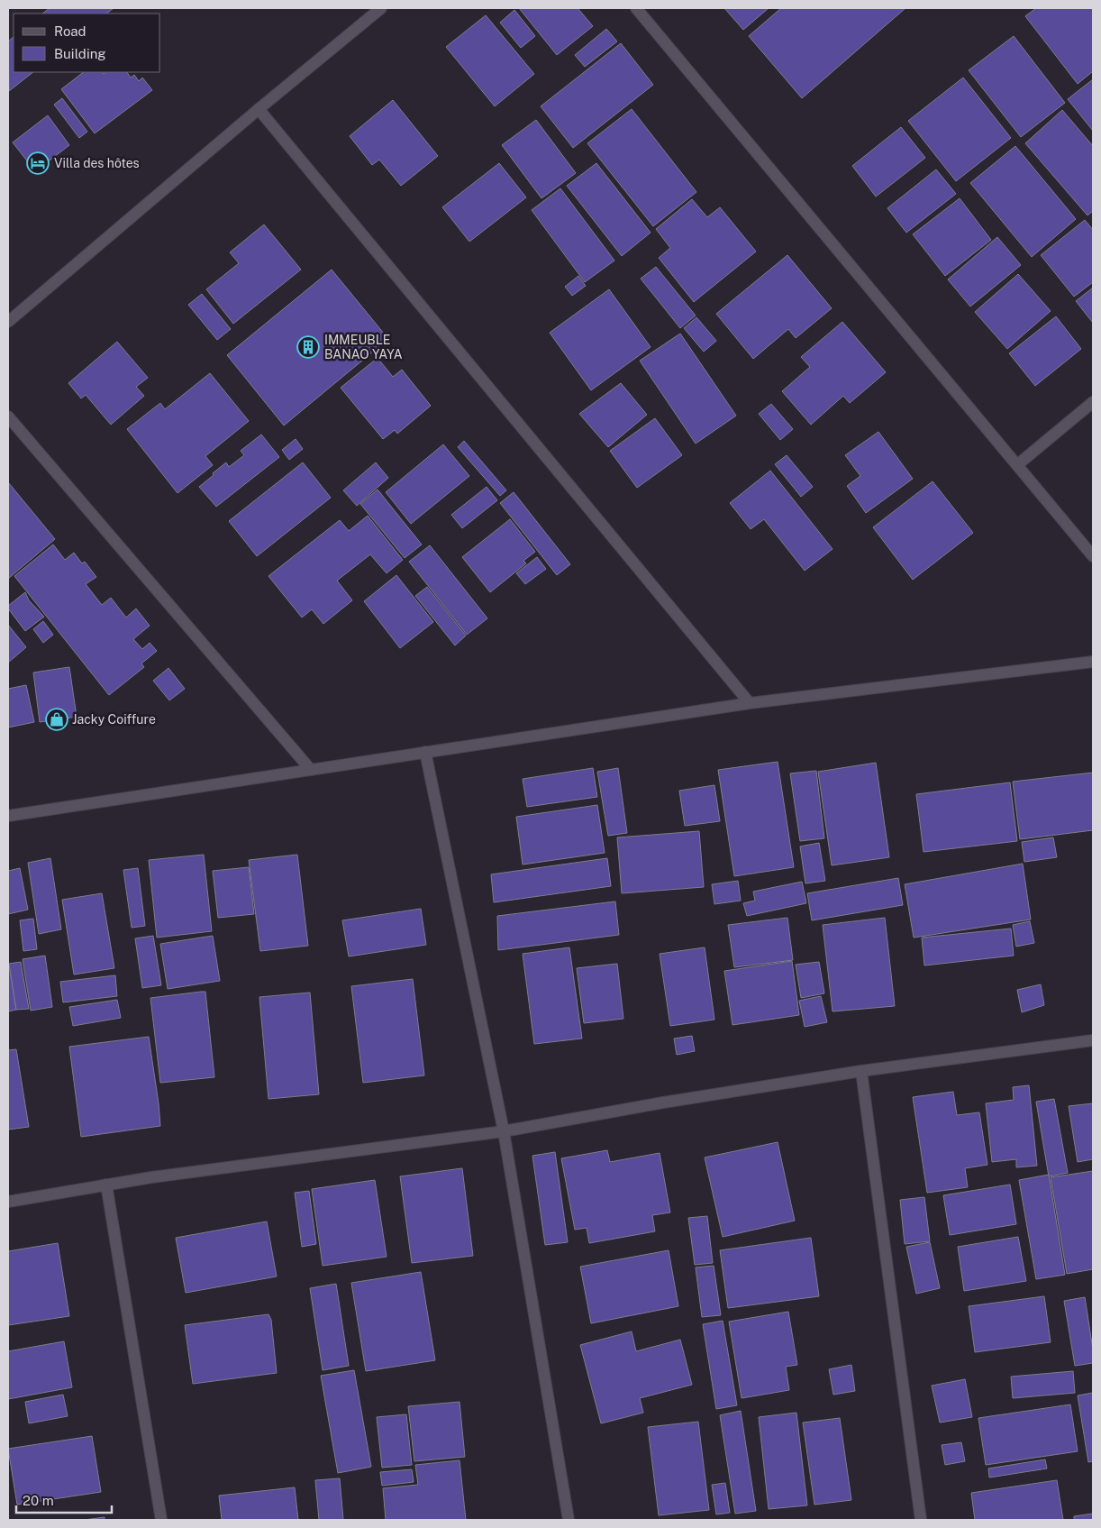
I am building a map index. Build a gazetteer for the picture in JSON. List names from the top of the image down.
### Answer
{
  "places": {
    "hotel": ["Villa des hôtes"],
    "building": ["IMMEUBLE BANAO YAYA"],
    "shop": ["Jacky Coiffure"]
  },
  "legend": ["Road", "Building"],
  "scale_bar": "20 m"
}
